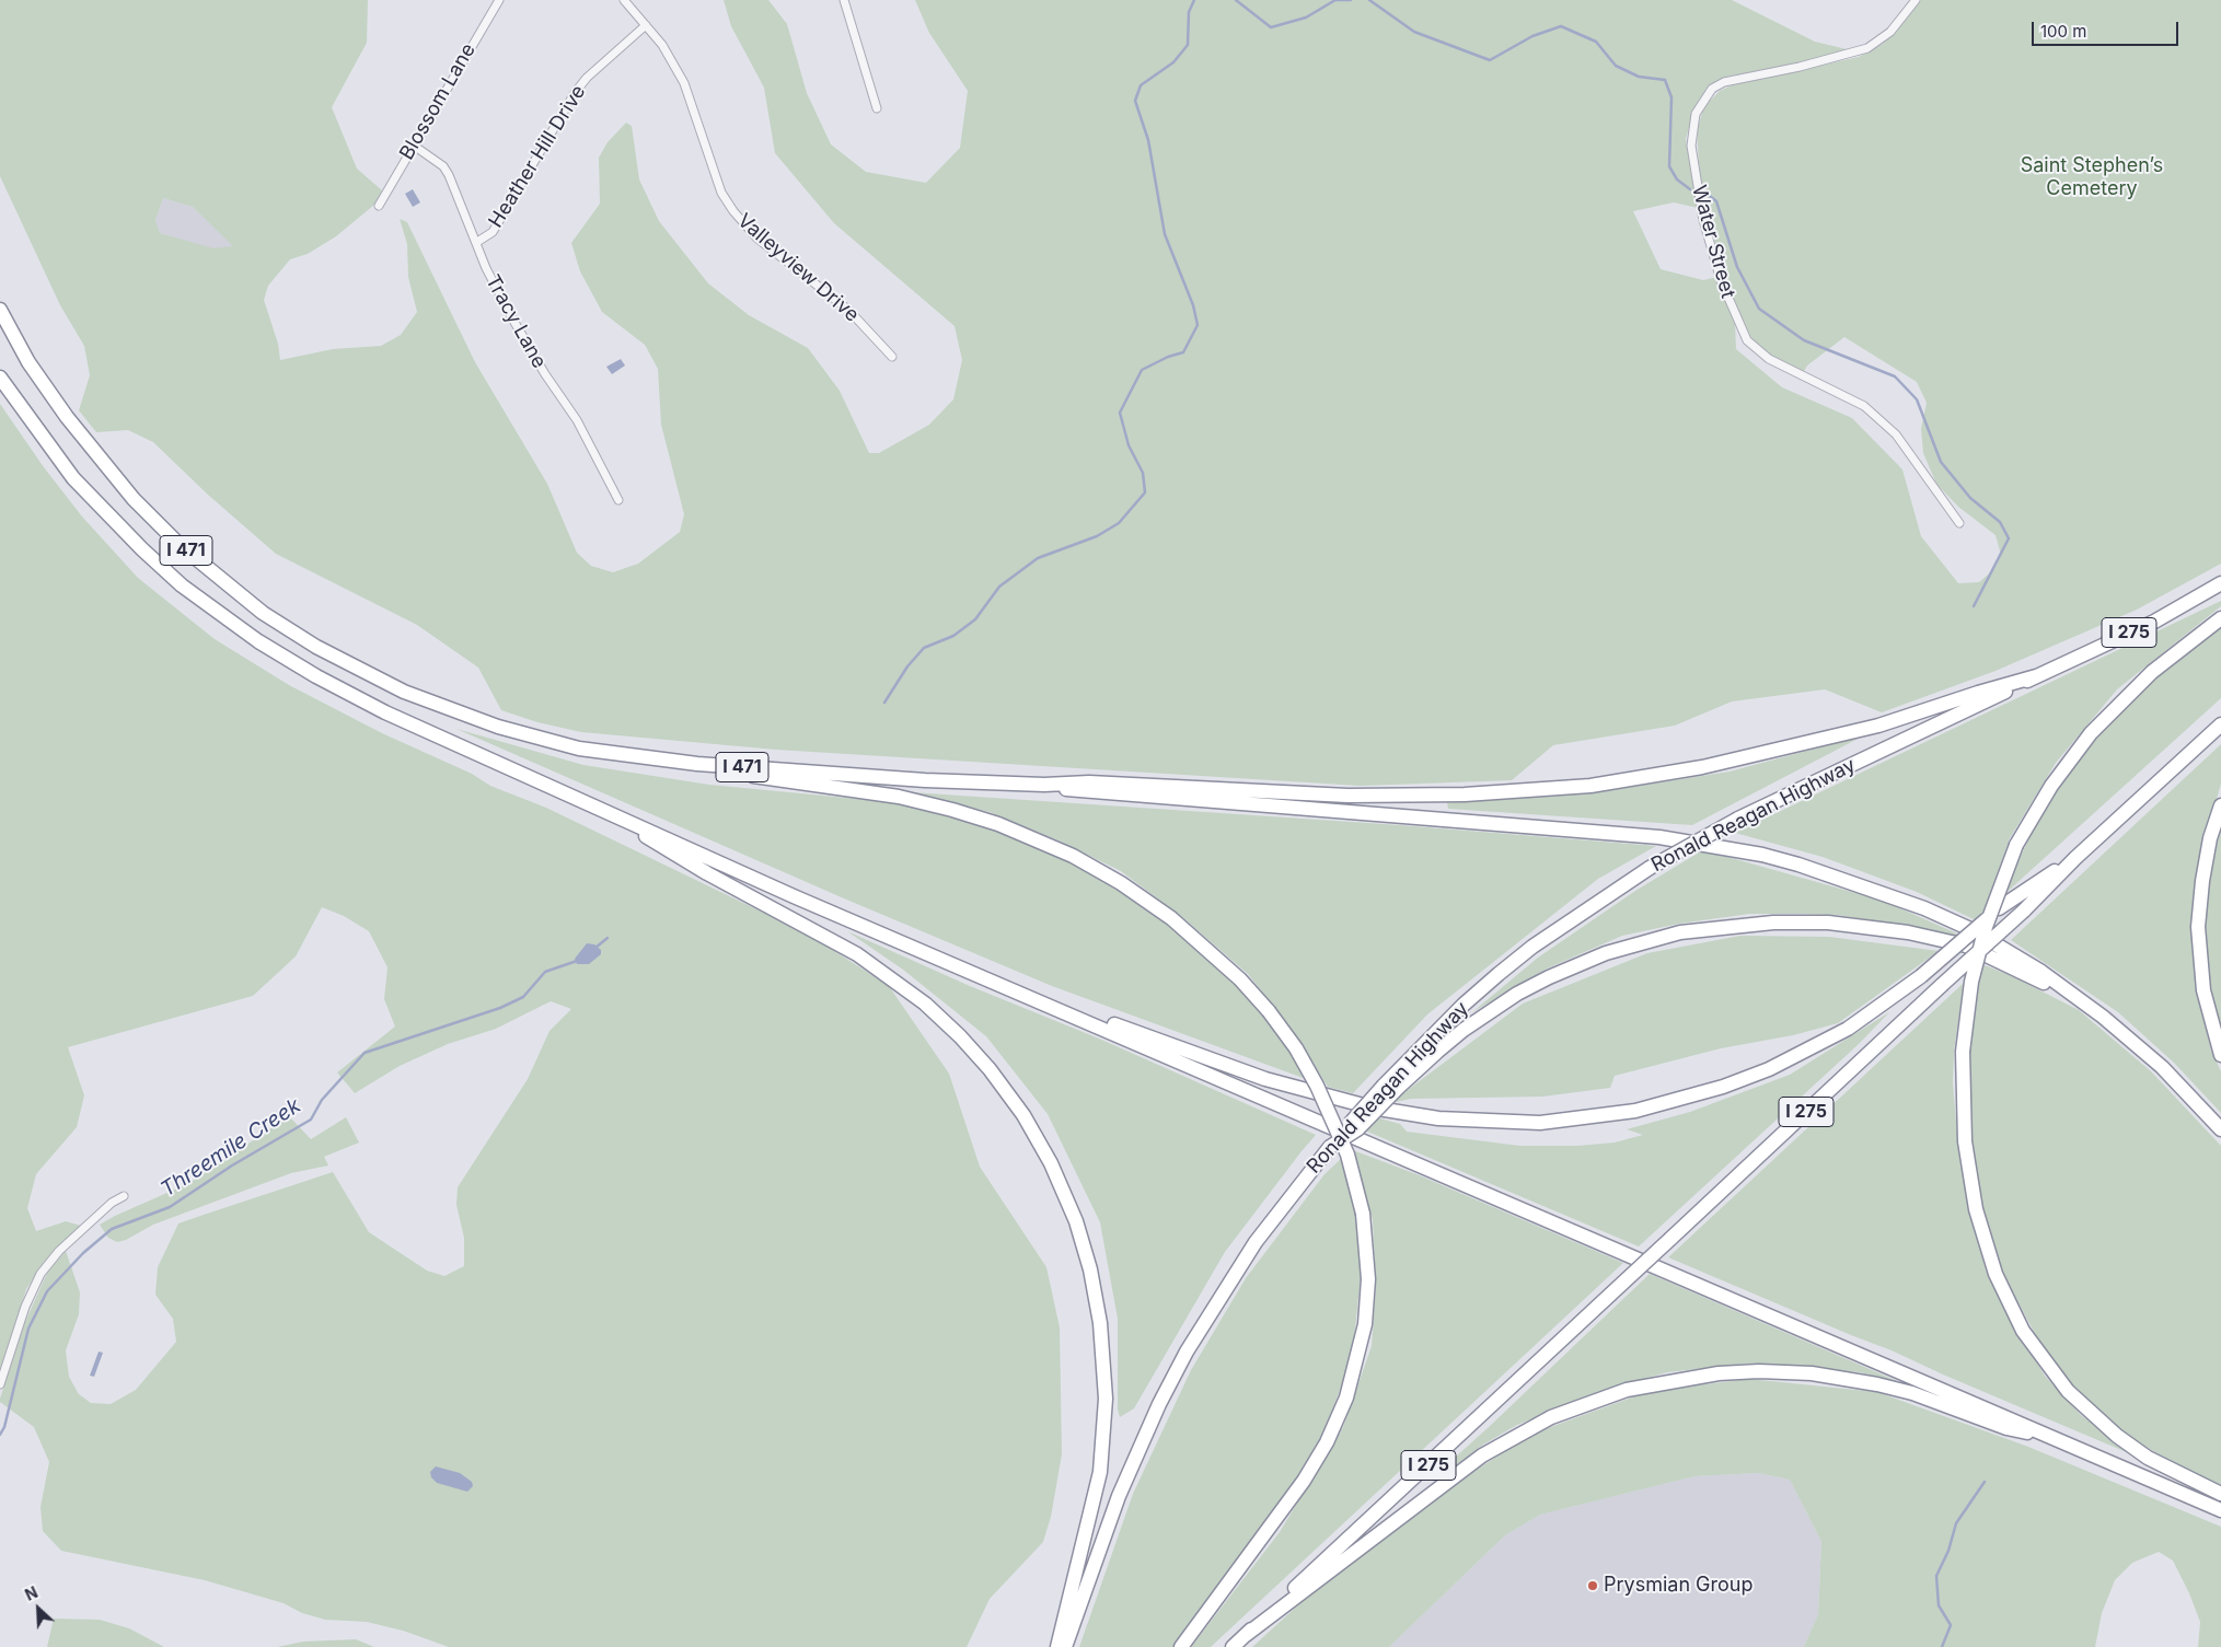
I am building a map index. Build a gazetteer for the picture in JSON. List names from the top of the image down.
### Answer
{
  "streets": {
    "highway": ["I 471", "I 275", "Ronald Reagan Highway"],
    "street": [
      "Blossom Lane",
      "Heather Hill Drive",
      "Water Street",
      "Valleyview Drive",
      "Tracy Lane"
    ]
  },
  "crossings": [
    ["Blossom Lane", "Tracy Lane"],
    ["Heather Hill Drive", "Valleyview Drive"],
    ["Heather Hill Drive", "Tracy Lane"]
  ],
  "water": ["Threemile Creek"],
  "parks": ["Saint Stephen’s Cemetery"],
  "places": ["Prysmian Group"],
  "scale_bar": "100 m",
  "north": "top left"
}
